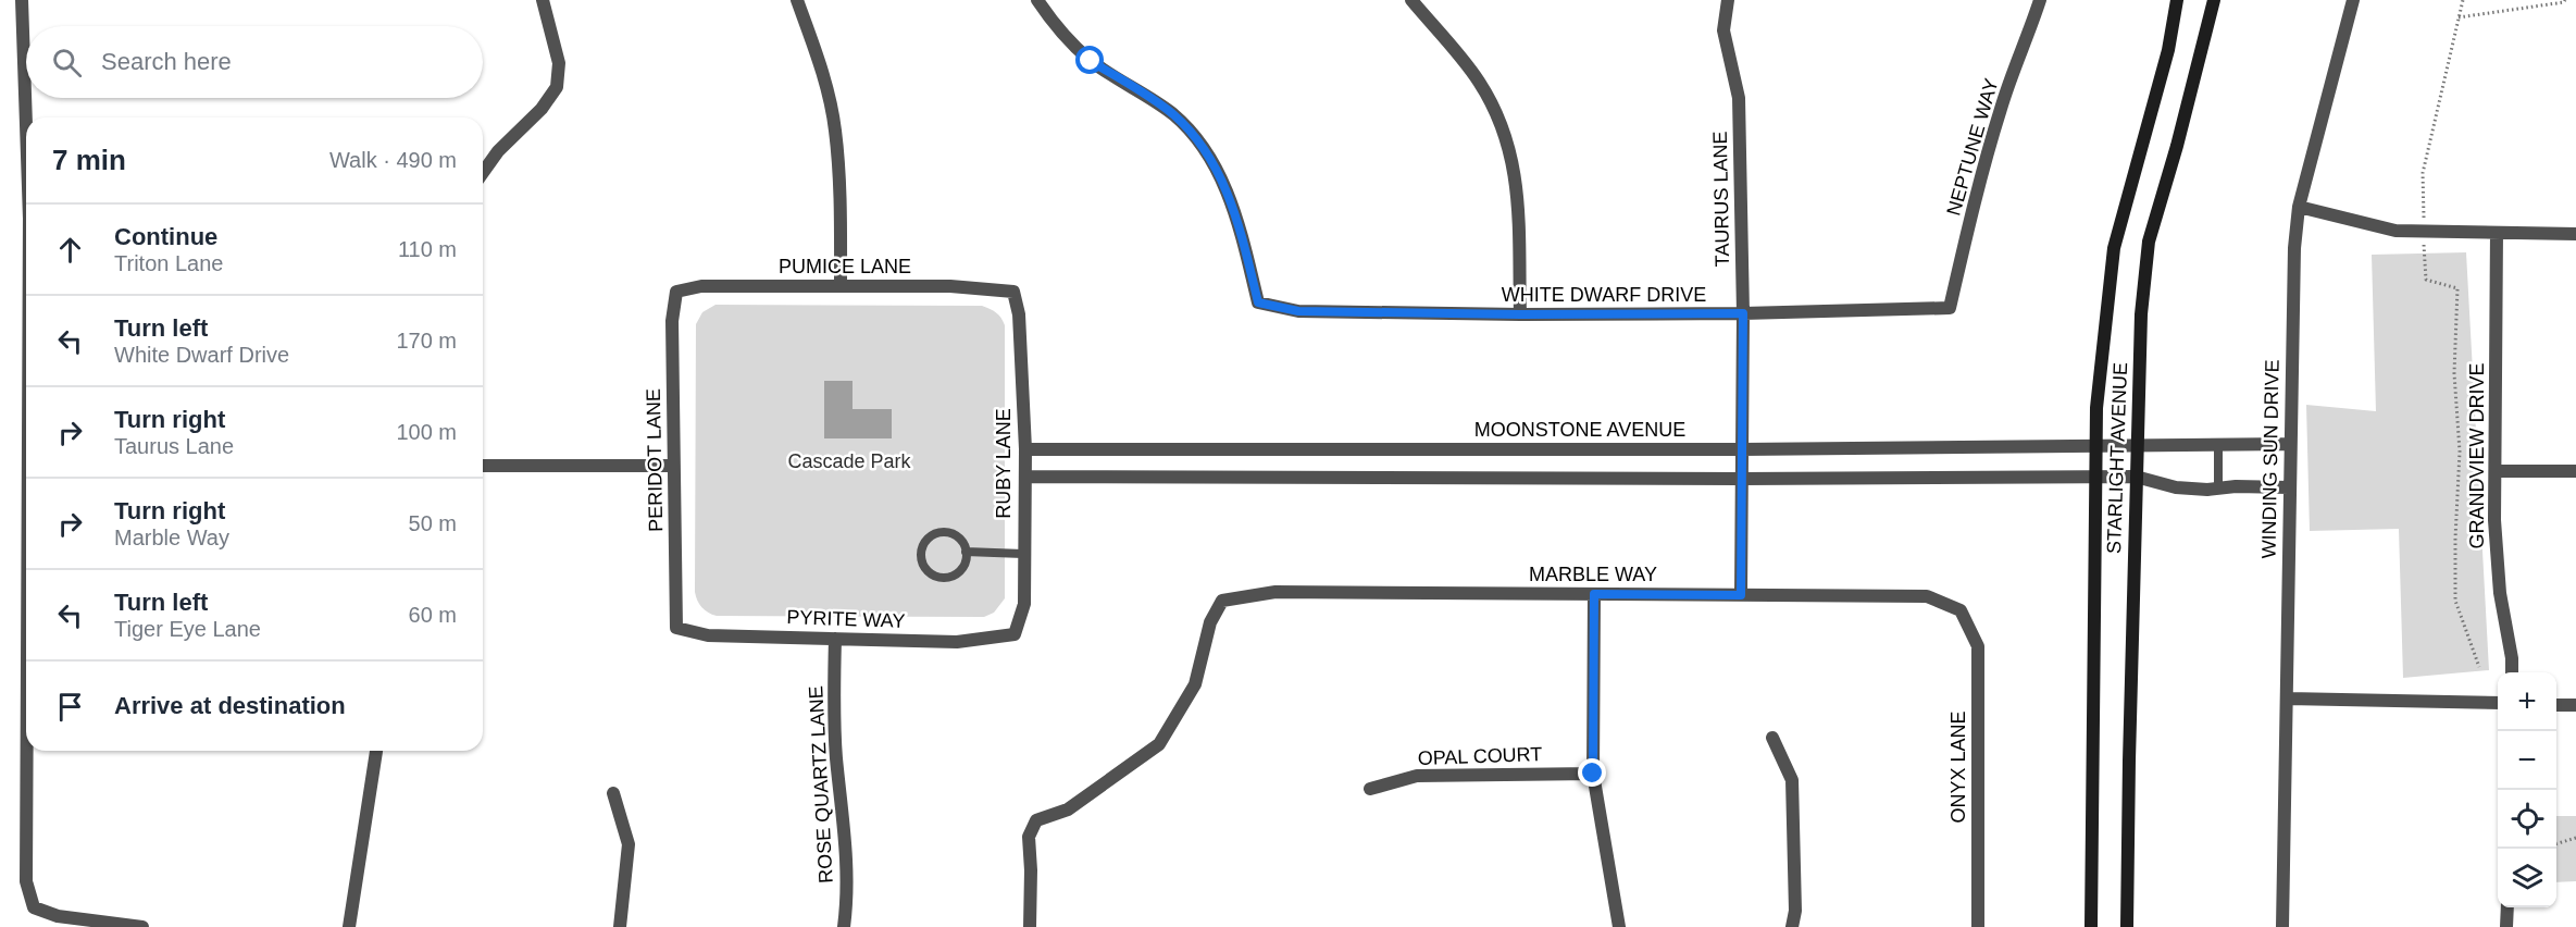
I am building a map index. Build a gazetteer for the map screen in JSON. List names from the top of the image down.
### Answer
{
  "streets": {
    "street": [
      "NEPTUNE WAY",
      "TAURUS LANE",
      "PUMICE LANE",
      "WHITE DWARF DRIVE",
      "MOONSTONE AVENUE",
      "GRANDVIEW DRIVE",
      "STARLIGHT AVENUE",
      "WINDING SUN DRIVE",
      "PERIDOT LANE",
      "RUBY LANE",
      "MARBLE WAY",
      "PYRITE WAY",
      "OPAL COURT",
      "ONYX LANE",
      "ROSE QUARTZ LANE"
    ]
  },
  "crossings": [
    ["NEPTUNE WAY", "WHITE DWARF DRIVE"],
    ["TAURUS LANE", "WHITE DWARF DRIVE"],
    ["TAURUS LANE", "MOONSTONE AVENUE"],
    ["TAURUS LANE", "MARBLE WAY"],
    ["PUMICE LANE", "PERIDOT LANE"],
    ["PUMICE LANE", "RUBY LANE"],
    ["MOONSTONE AVENUE", "STARLIGHT AVENUE"],
    ["MOONSTONE AVENUE", "WINDING SUN DRIVE"],
    ["MOONSTONE AVENUE", "RUBY LANE"],
    ["PERIDOT LANE", "PYRITE WAY"],
    ["RUBY LANE", "PYRITE WAY"],
    ["MARBLE WAY", "ONYX LANE"],
    ["PYRITE WAY", "ROSE QUARTZ LANE"]
  ],
  "parks": ["Cascade Park"],
  "page": {
    "search": "Search here",
    "heading": ["7 min", "Walk · 490 m"],
    "list": [
      ["Continue", "Triton Lane", "110 m"],
      ["Turn left", "White Dwarf Drive", "170 m"],
      ["Turn right", "Taurus Lane", "100 m"],
      ["Turn right", "Marble Way", "50 m"],
      ["Turn left", "Tiger Eye Lane", "60 m"],
      "Arrive at destination"
    ],
    "map_buttons": ["+", "−"]
  }
}
